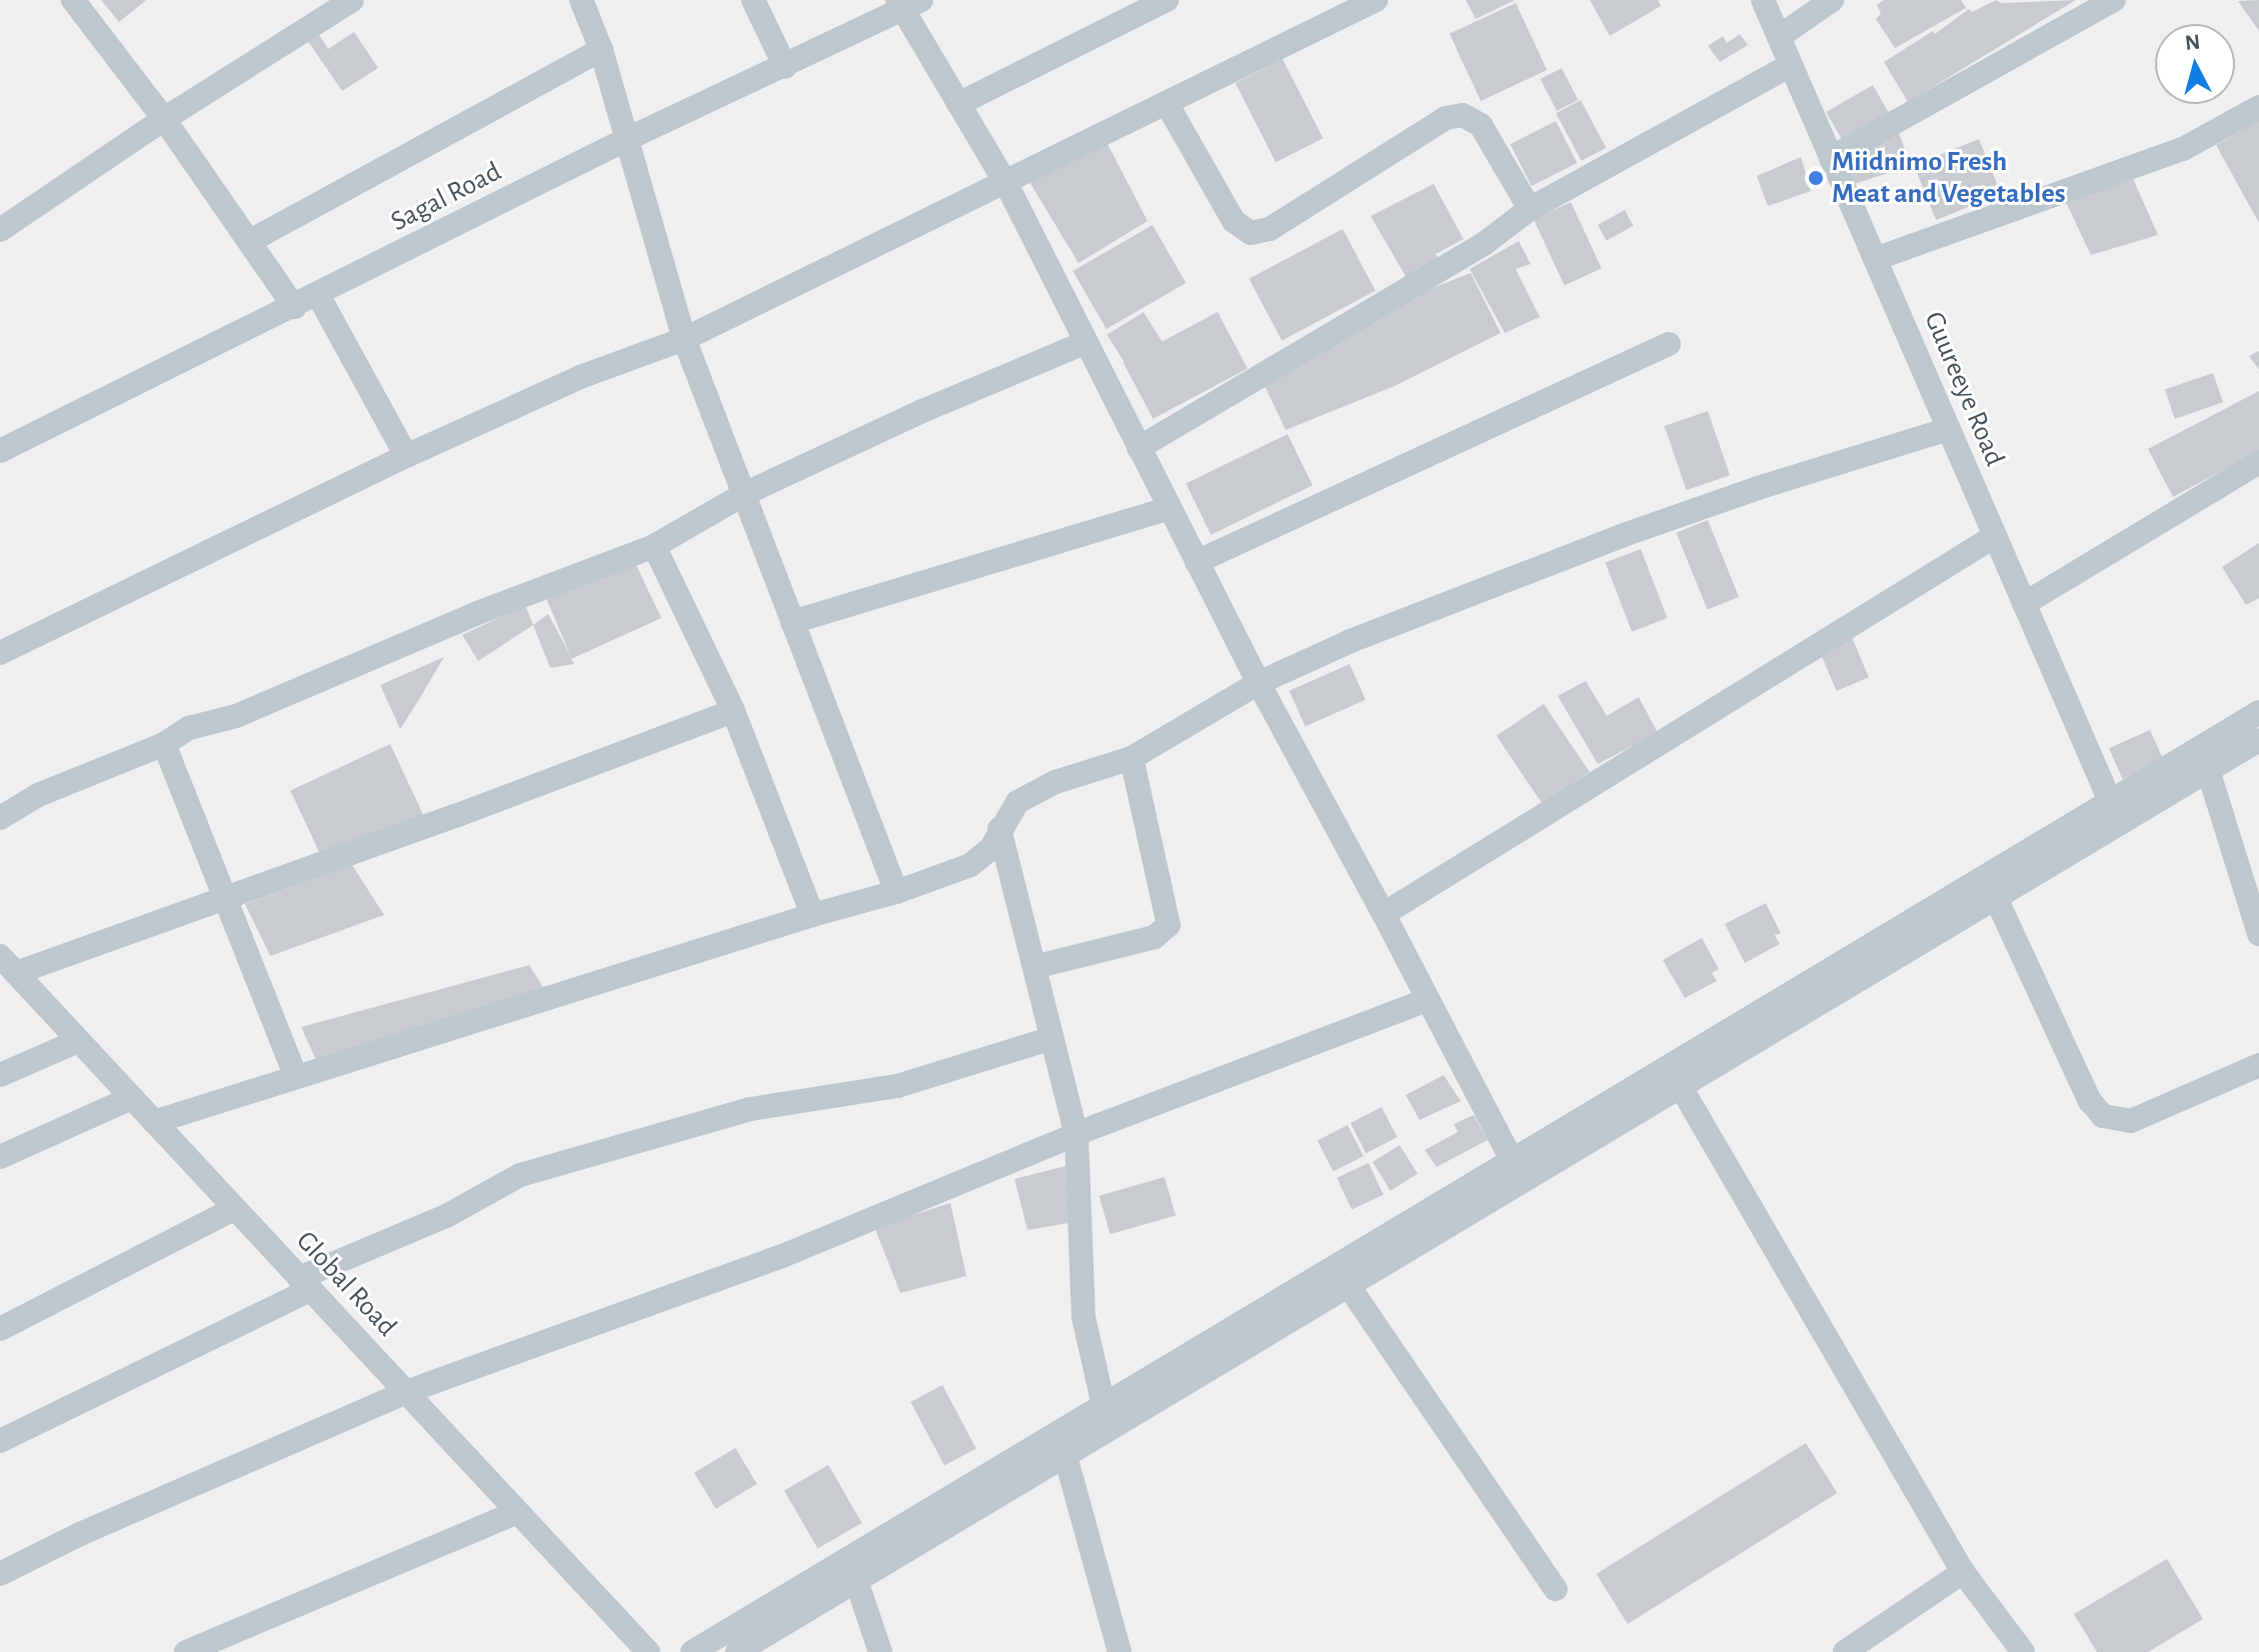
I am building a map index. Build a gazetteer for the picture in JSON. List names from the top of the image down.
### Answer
{
  "streets": {
    "street": ["Sagal Road", "Guureeye Road", "Global Road"]
  },
  "places": ["Miidnimo Fresh Meat and Vegetables"],
  "north": "top"
}
